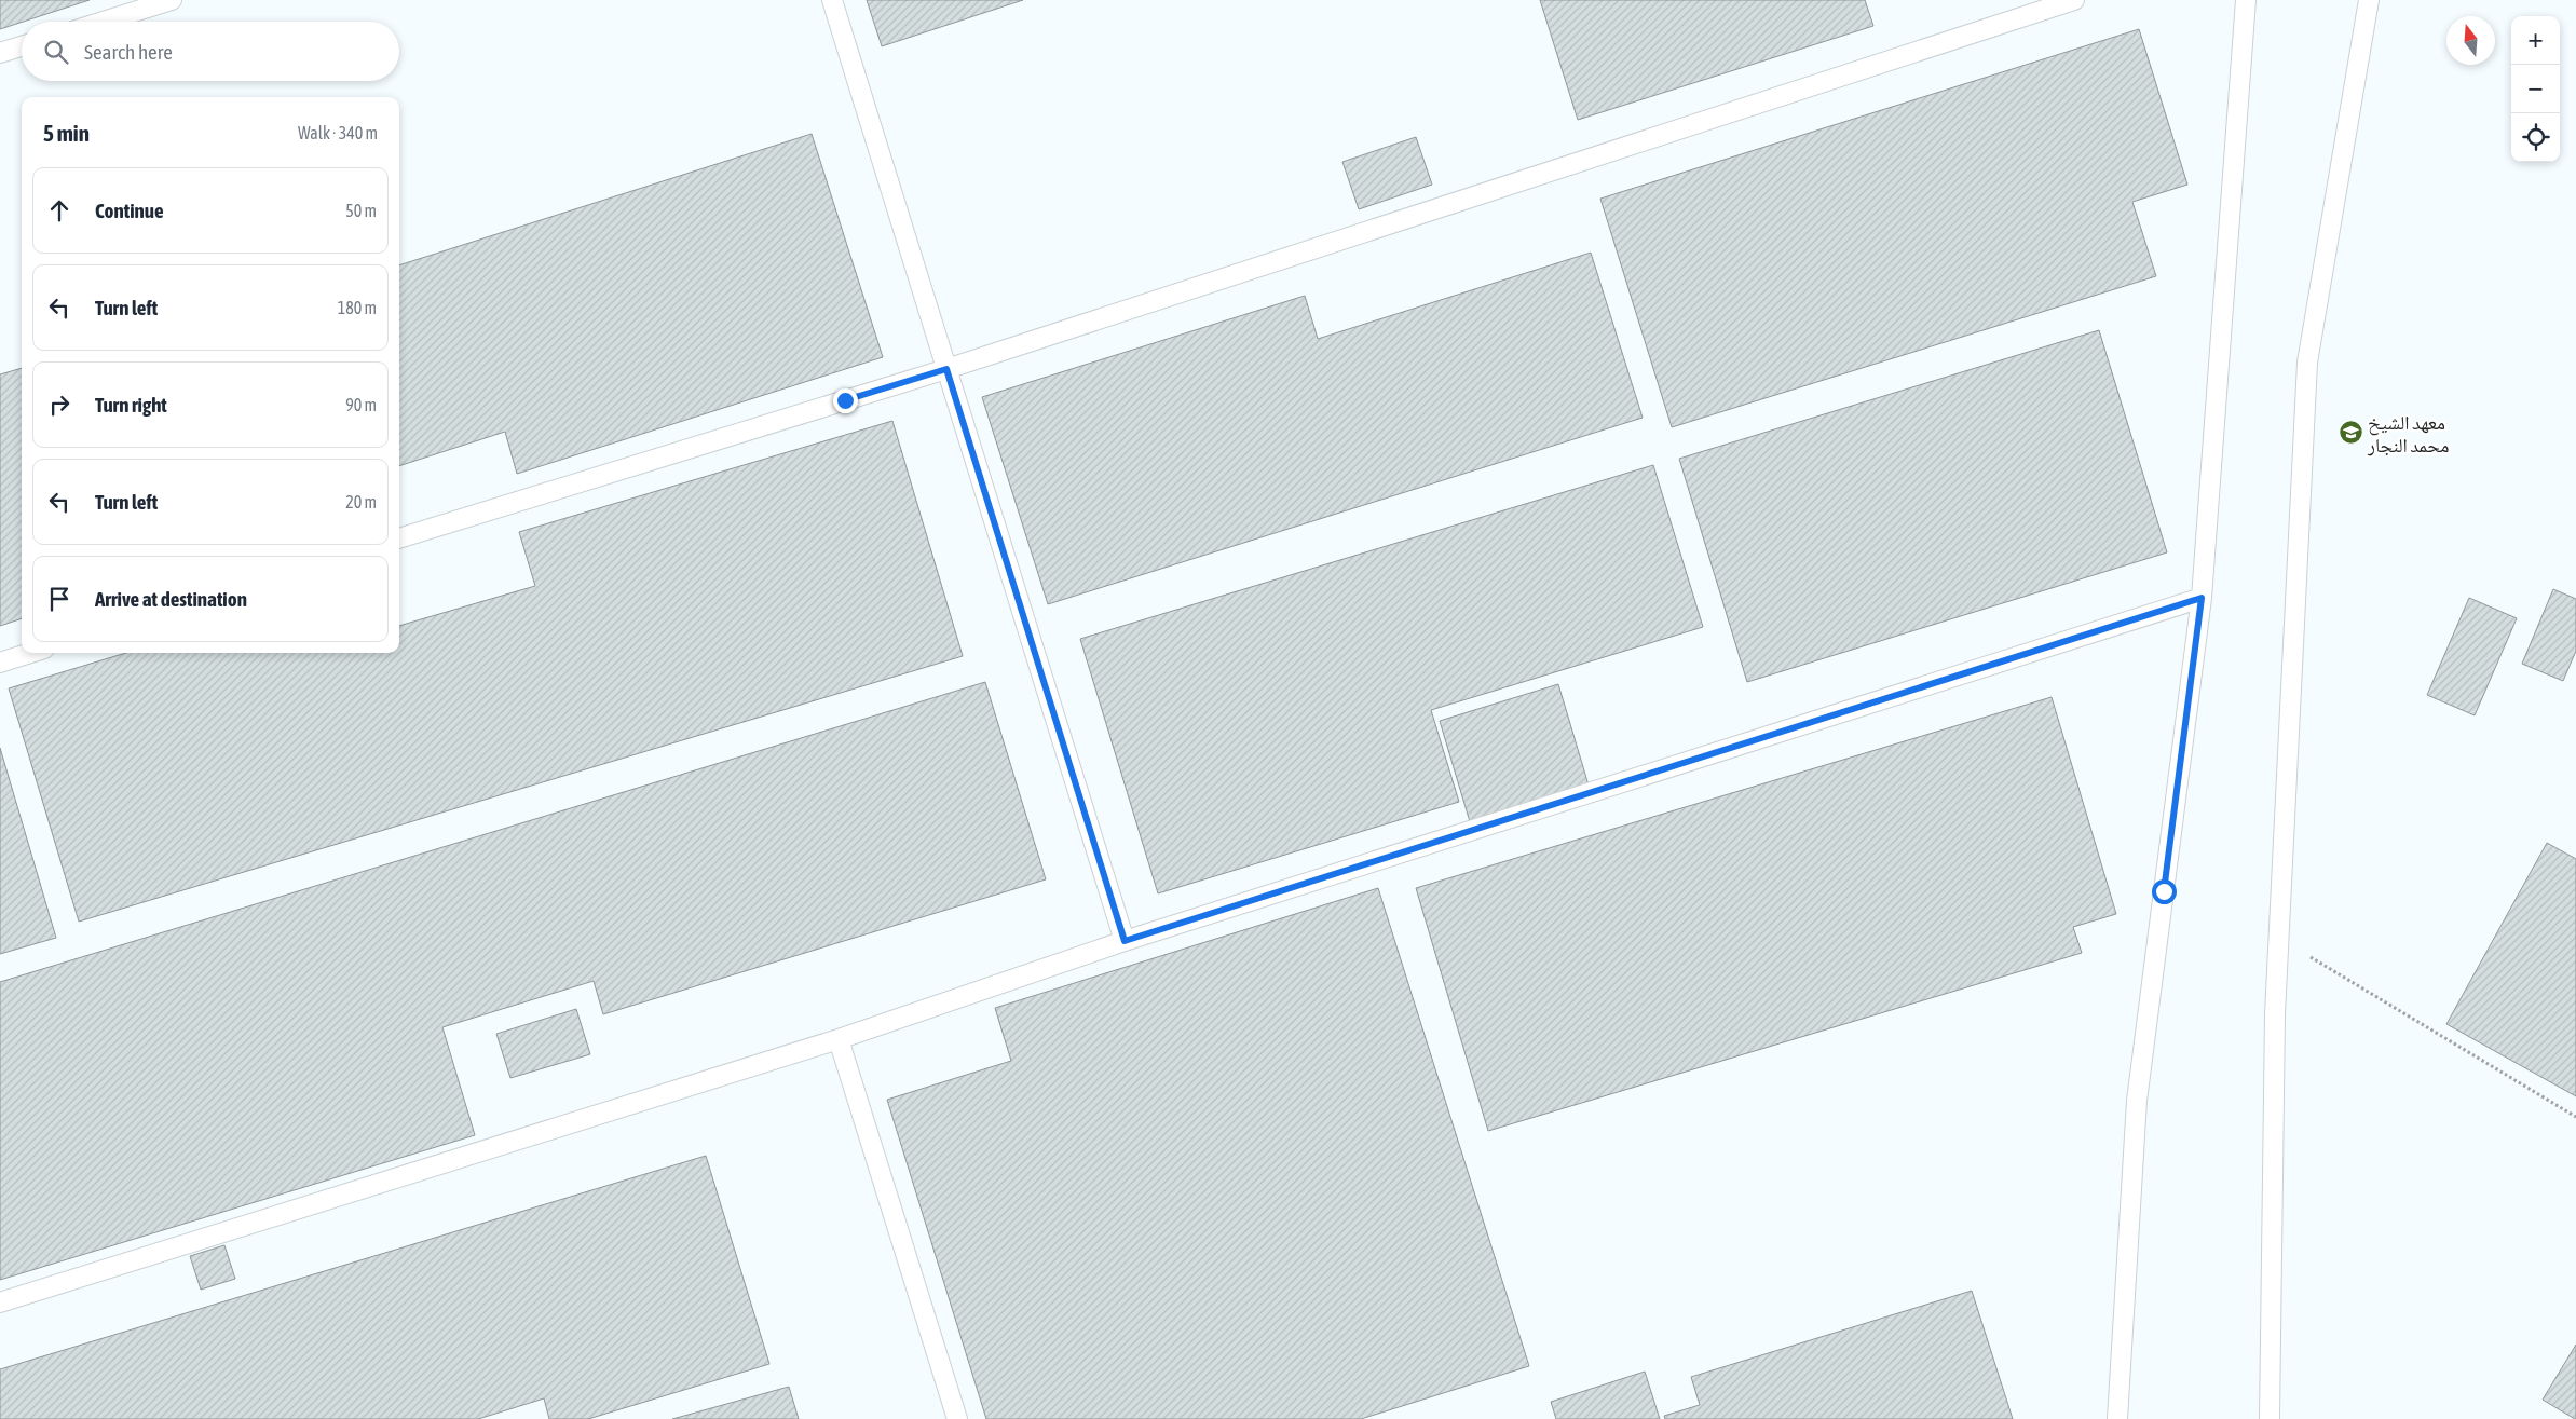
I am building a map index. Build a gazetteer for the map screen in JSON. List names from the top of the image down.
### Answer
{
  "places": {
    "school or university": ["معهد الشيخ محمد النجار"]
  },
  "north": "top",
  "page": {
    "map_buttons": ["+", "−"],
    "search": "Search here",
    "heading": ["5 min", "Walk · 340 m"],
    "list": [
      ["Continue", "50 m"],
      ["Turn left", "180 m"],
      ["Turn right", "90 m"],
      ["Turn left", "20 m"],
      "Arrive at destination"
    ]
  }
}
